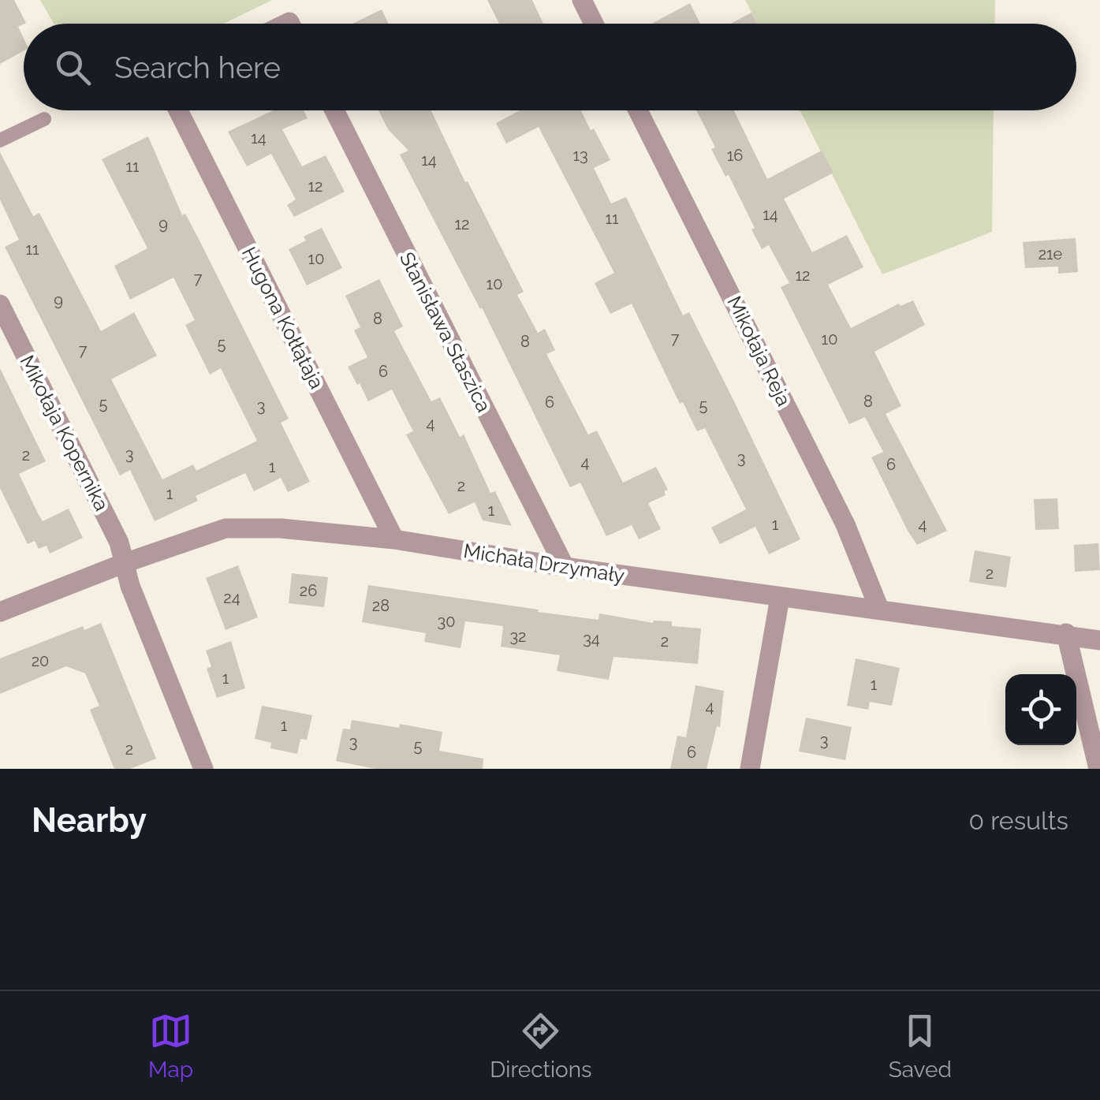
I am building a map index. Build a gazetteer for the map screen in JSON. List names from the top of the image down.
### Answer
{
  "streets": {
    "street": [
      "Hugona Kołłątaja",
      "Stanisława Staszica",
      "Mikołaja Reja",
      "Mikołaja Kopernika",
      "Michała Drzymały"
    ]
  },
  "crossings": [
    ["Hugona Kołłątaja", "Michała Drzymały"],
    ["Stanisława Staszica", "Michała Drzymały"],
    ["Mikołaja Reja", "Michała Drzymały"],
    ["Mikołaja Kopernika", "Michała Drzymały"]
  ],
  "house_numbers": [
    "14",
    "13",
    "16",
    "14",
    "11",
    "12",
    "14",
    "11",
    "9",
    "12",
    "11",
    "21e",
    "10",
    "12",
    "7",
    "10",
    "9",
    "8",
    "7",
    "10",
    "8",
    "5",
    "7",
    "6",
    "8",
    "6",
    "5",
    "5",
    "3",
    "4",
    "3",
    "2",
    "3",
    "4",
    "6",
    "1",
    "2",
    "1",
    "1",
    "1",
    "4",
    "2",
    "26",
    "24",
    "28",
    "30",
    "32",
    "34",
    "2",
    "20",
    "1",
    "1",
    "4",
    "1",
    "3",
    "3",
    "5",
    "2",
    "6"
  ],
  "page": {
    "search": "Search here",
    "heading": ["Nearby", "0 results"],
    "nav": ["Map", "Directions", "Saved"]
  }
}
